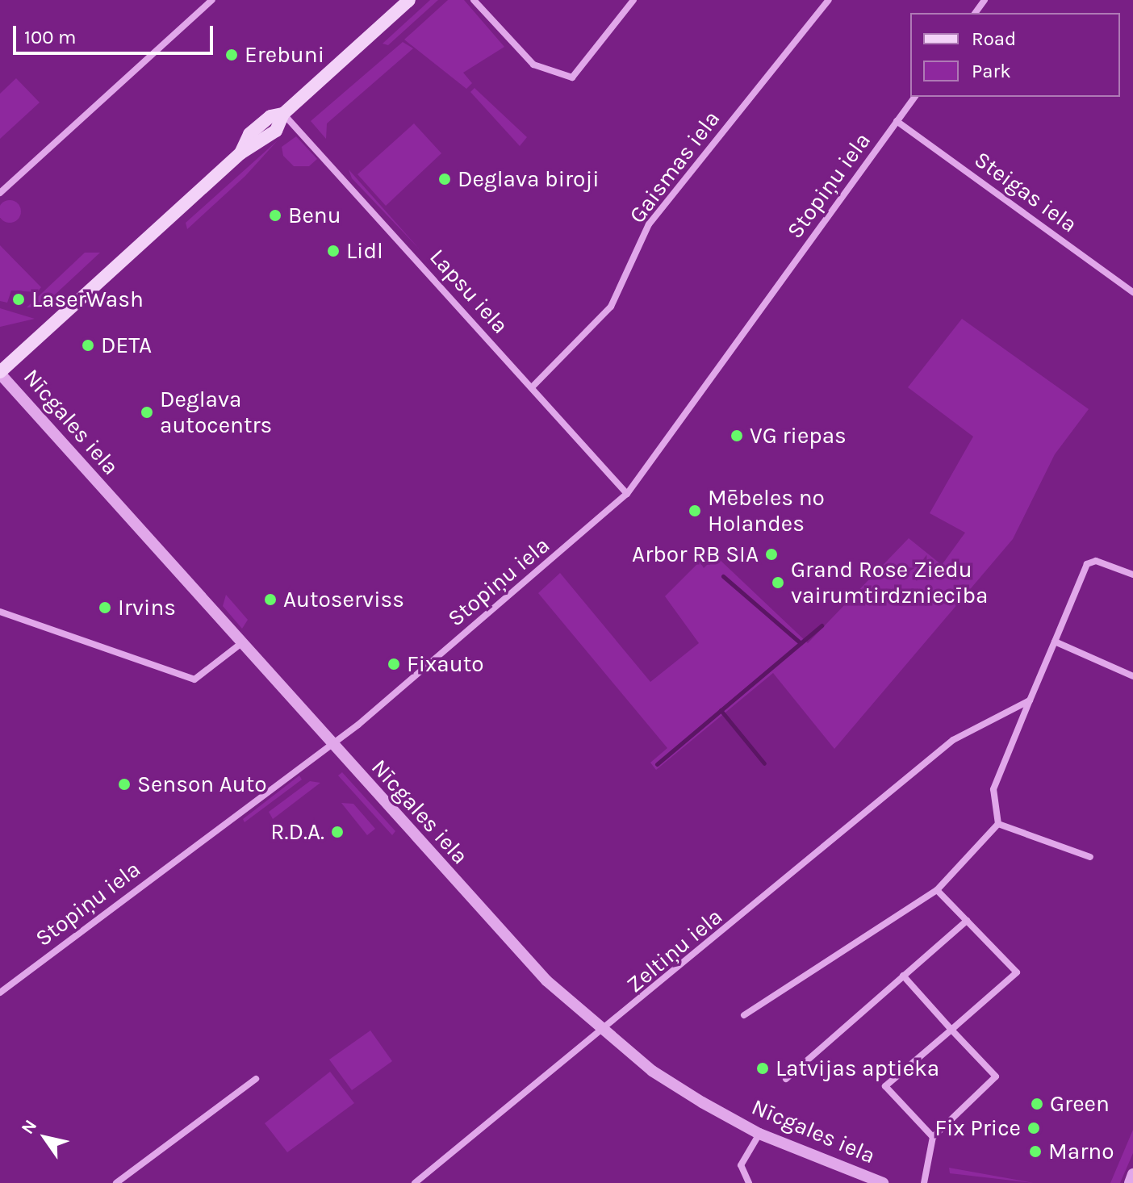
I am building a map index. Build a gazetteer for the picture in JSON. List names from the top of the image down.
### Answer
{
  "streets": {
    "street": [
      "Gaismas iela",
      "Stopiņu iela",
      "Steigas iela",
      "Lapsu iela",
      "Nīcgales iela",
      "Zeltiņu iela"
    ]
  },
  "crossings": [
    ["Gaismas iela", "Lapsu iela"],
    ["Stopiņu iela", "Steigas iela"],
    ["Stopiņu iela", "Lapsu iela"],
    ["Stopiņu iela", "Nīcgales iela"],
    ["Nīcgales iela", "Zeltiņu iela"]
  ],
  "places": [
    "Erebuni",
    "Deglava biroji",
    "Benu",
    "Lidl",
    "LaserWash",
    "DETA",
    "Deglava autocentrs",
    "VG riepas",
    "Mēbeles no Holandes",
    "Arbor RB SIA",
    "Grand Rose Ziedu vairumtirdzniecība",
    "Autoserviss",
    "Irvins",
    "Fixauto",
    "Senson Auto",
    "R.D.A.",
    "Latvijas aptieka",
    "Green",
    "Fix Price",
    "Marno"
  ],
  "legend": ["Road", "Park"],
  "scale_bar": "100 m",
  "north": "top left"
}
